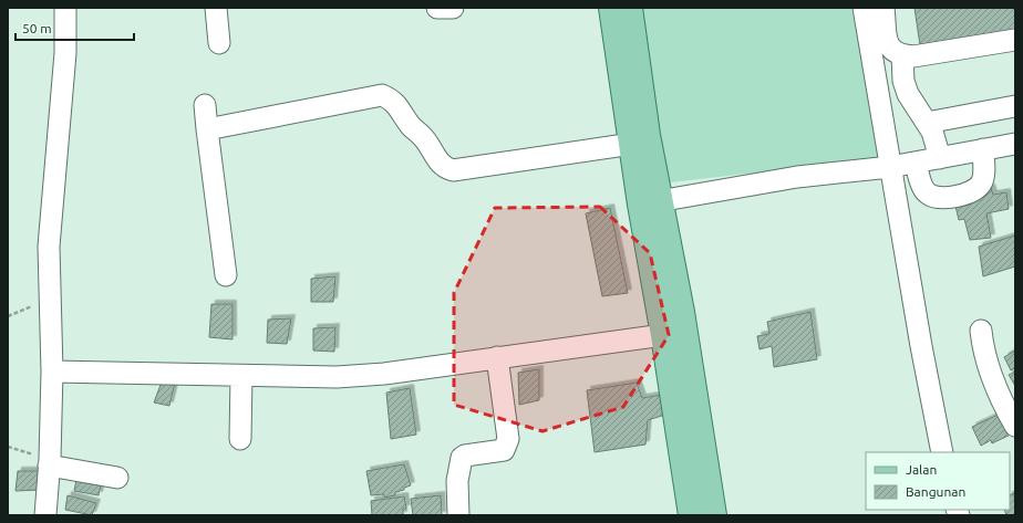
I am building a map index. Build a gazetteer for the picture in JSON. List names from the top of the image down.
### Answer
{
  "legend": ["Jalan", "Bangunan"],
  "scale_bar": "50 m"
}
